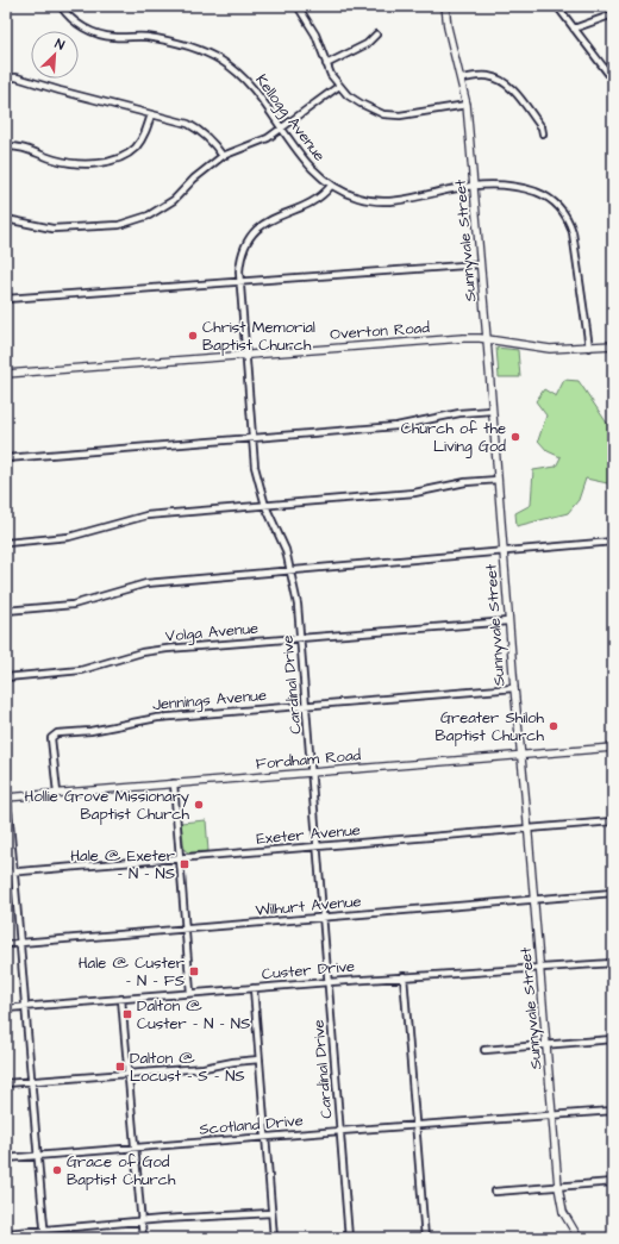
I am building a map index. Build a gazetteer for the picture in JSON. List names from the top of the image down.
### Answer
{
  "streets": {
    "street": [
      "Kellogg Avenue",
      "Sunnyvale Street",
      "Overton Road",
      "Volga Avenue",
      "Cardinal Drive",
      "Jennings Avenue",
      "Fordham Road",
      "Exeter Avenue",
      "Wilhurt Avenue",
      "Custer Drive",
      "Scotland Drive"
    ]
  },
  "crossings": [
    ["Kellogg Avenue", "Sunnyvale Street"],
    ["Kellogg Avenue", "Overton Road"],
    ["Kellogg Avenue", "Cardinal Drive"],
    ["Sunnyvale Street", "Overton Road"],
    ["Sunnyvale Street", "Volga Avenue"],
    ["Sunnyvale Street", "Jennings Avenue"],
    ["Sunnyvale Street", "Fordham Road"],
    ["Sunnyvale Street", "Exeter Avenue"],
    ["Sunnyvale Street", "Wilhurt Avenue"],
    ["Sunnyvale Street", "Custer Drive"],
    ["Sunnyvale Street", "Scotland Drive"],
    ["Overton Road", "Cardinal Drive"],
    ["Volga Avenue", "Cardinal Drive"],
    ["Cardinal Drive", "Jennings Avenue"],
    ["Cardinal Drive", "Fordham Road"],
    ["Cardinal Drive", "Exeter Avenue"],
    ["Cardinal Drive", "Wilhurt Avenue"],
    ["Cardinal Drive", "Custer Drive"],
    ["Cardinal Drive", "Scotland Drive"],
    ["Jennings Avenue", "Fordham Road"]
  ],
  "places": {
    "other": [
      "Christ Memorial Baptist Church",
      "Church of the Living God",
      "Greater Shiloh Baptist Church",
      "Hollie Grove Missionary Baptist Church",
      "Grace of God Baptist Church"
    ],
    "transit": [
      "Hale @ Exeter - N - NS",
      "Hale @ Custer - N - FS",
      "Dalton @ Custer - N - NS",
      "Dalton @ Locust - S - NS"
    ]
  },
  "north": "top right"
}
